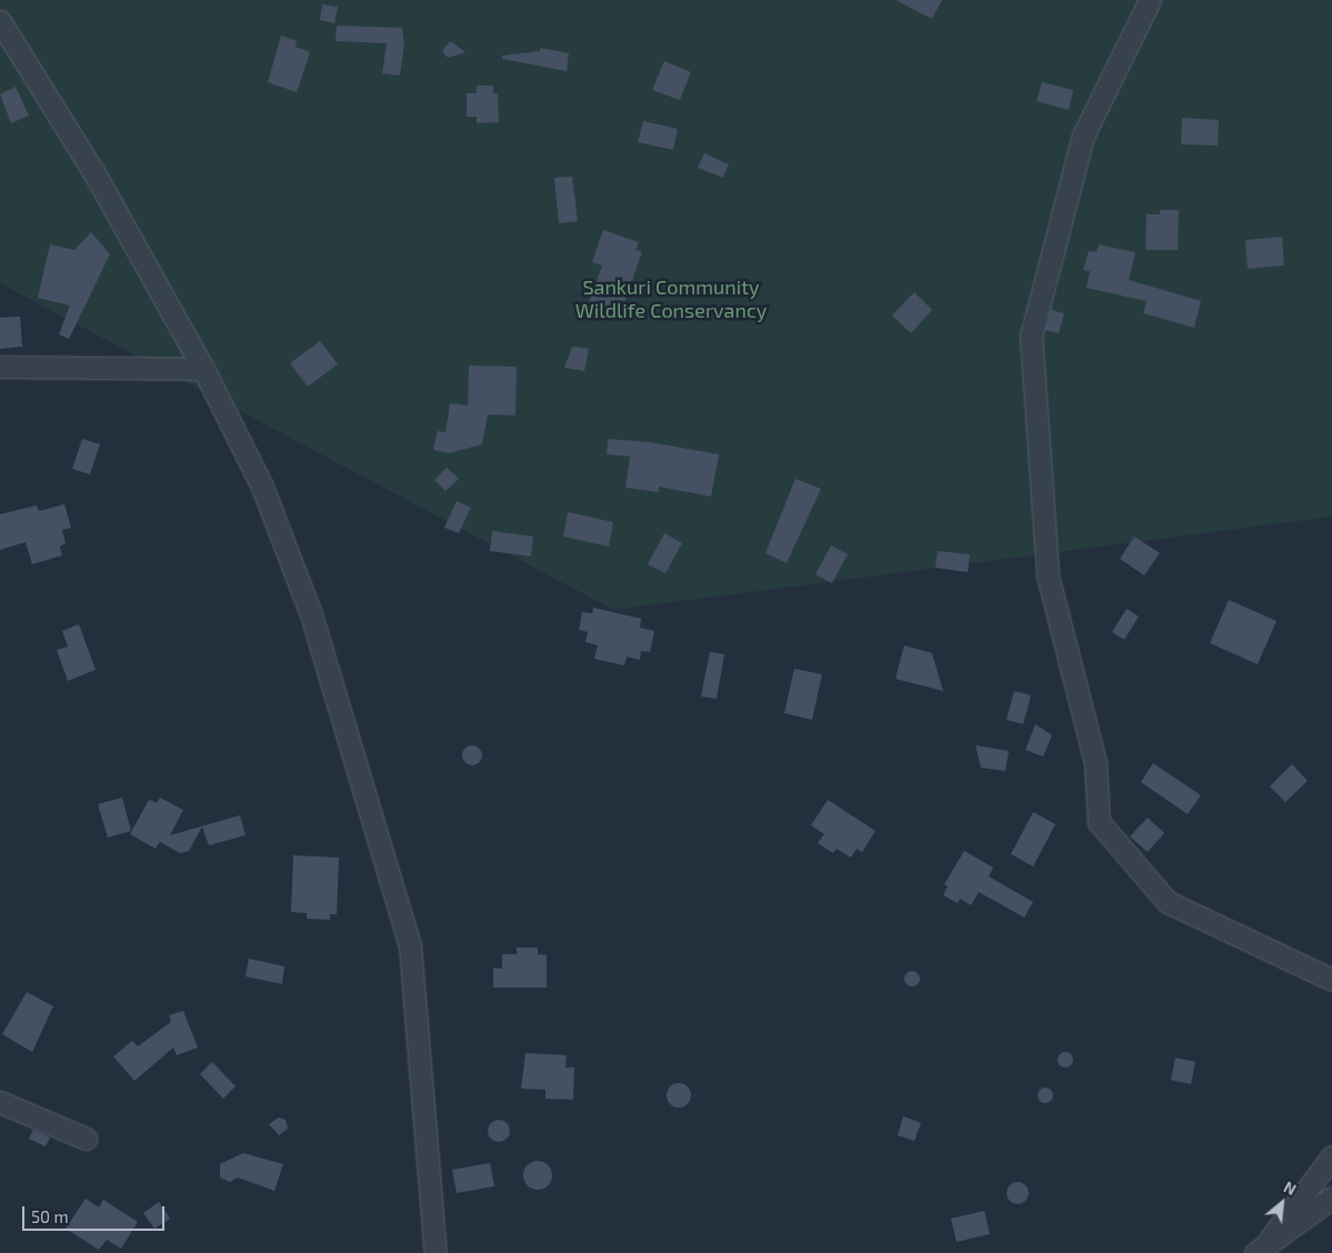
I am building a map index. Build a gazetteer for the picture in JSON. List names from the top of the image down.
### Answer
{
  "parks": ["Sankuri Community Wildlife Conservancy"],
  "scale_bar": "50 m",
  "north": "top right"
}
